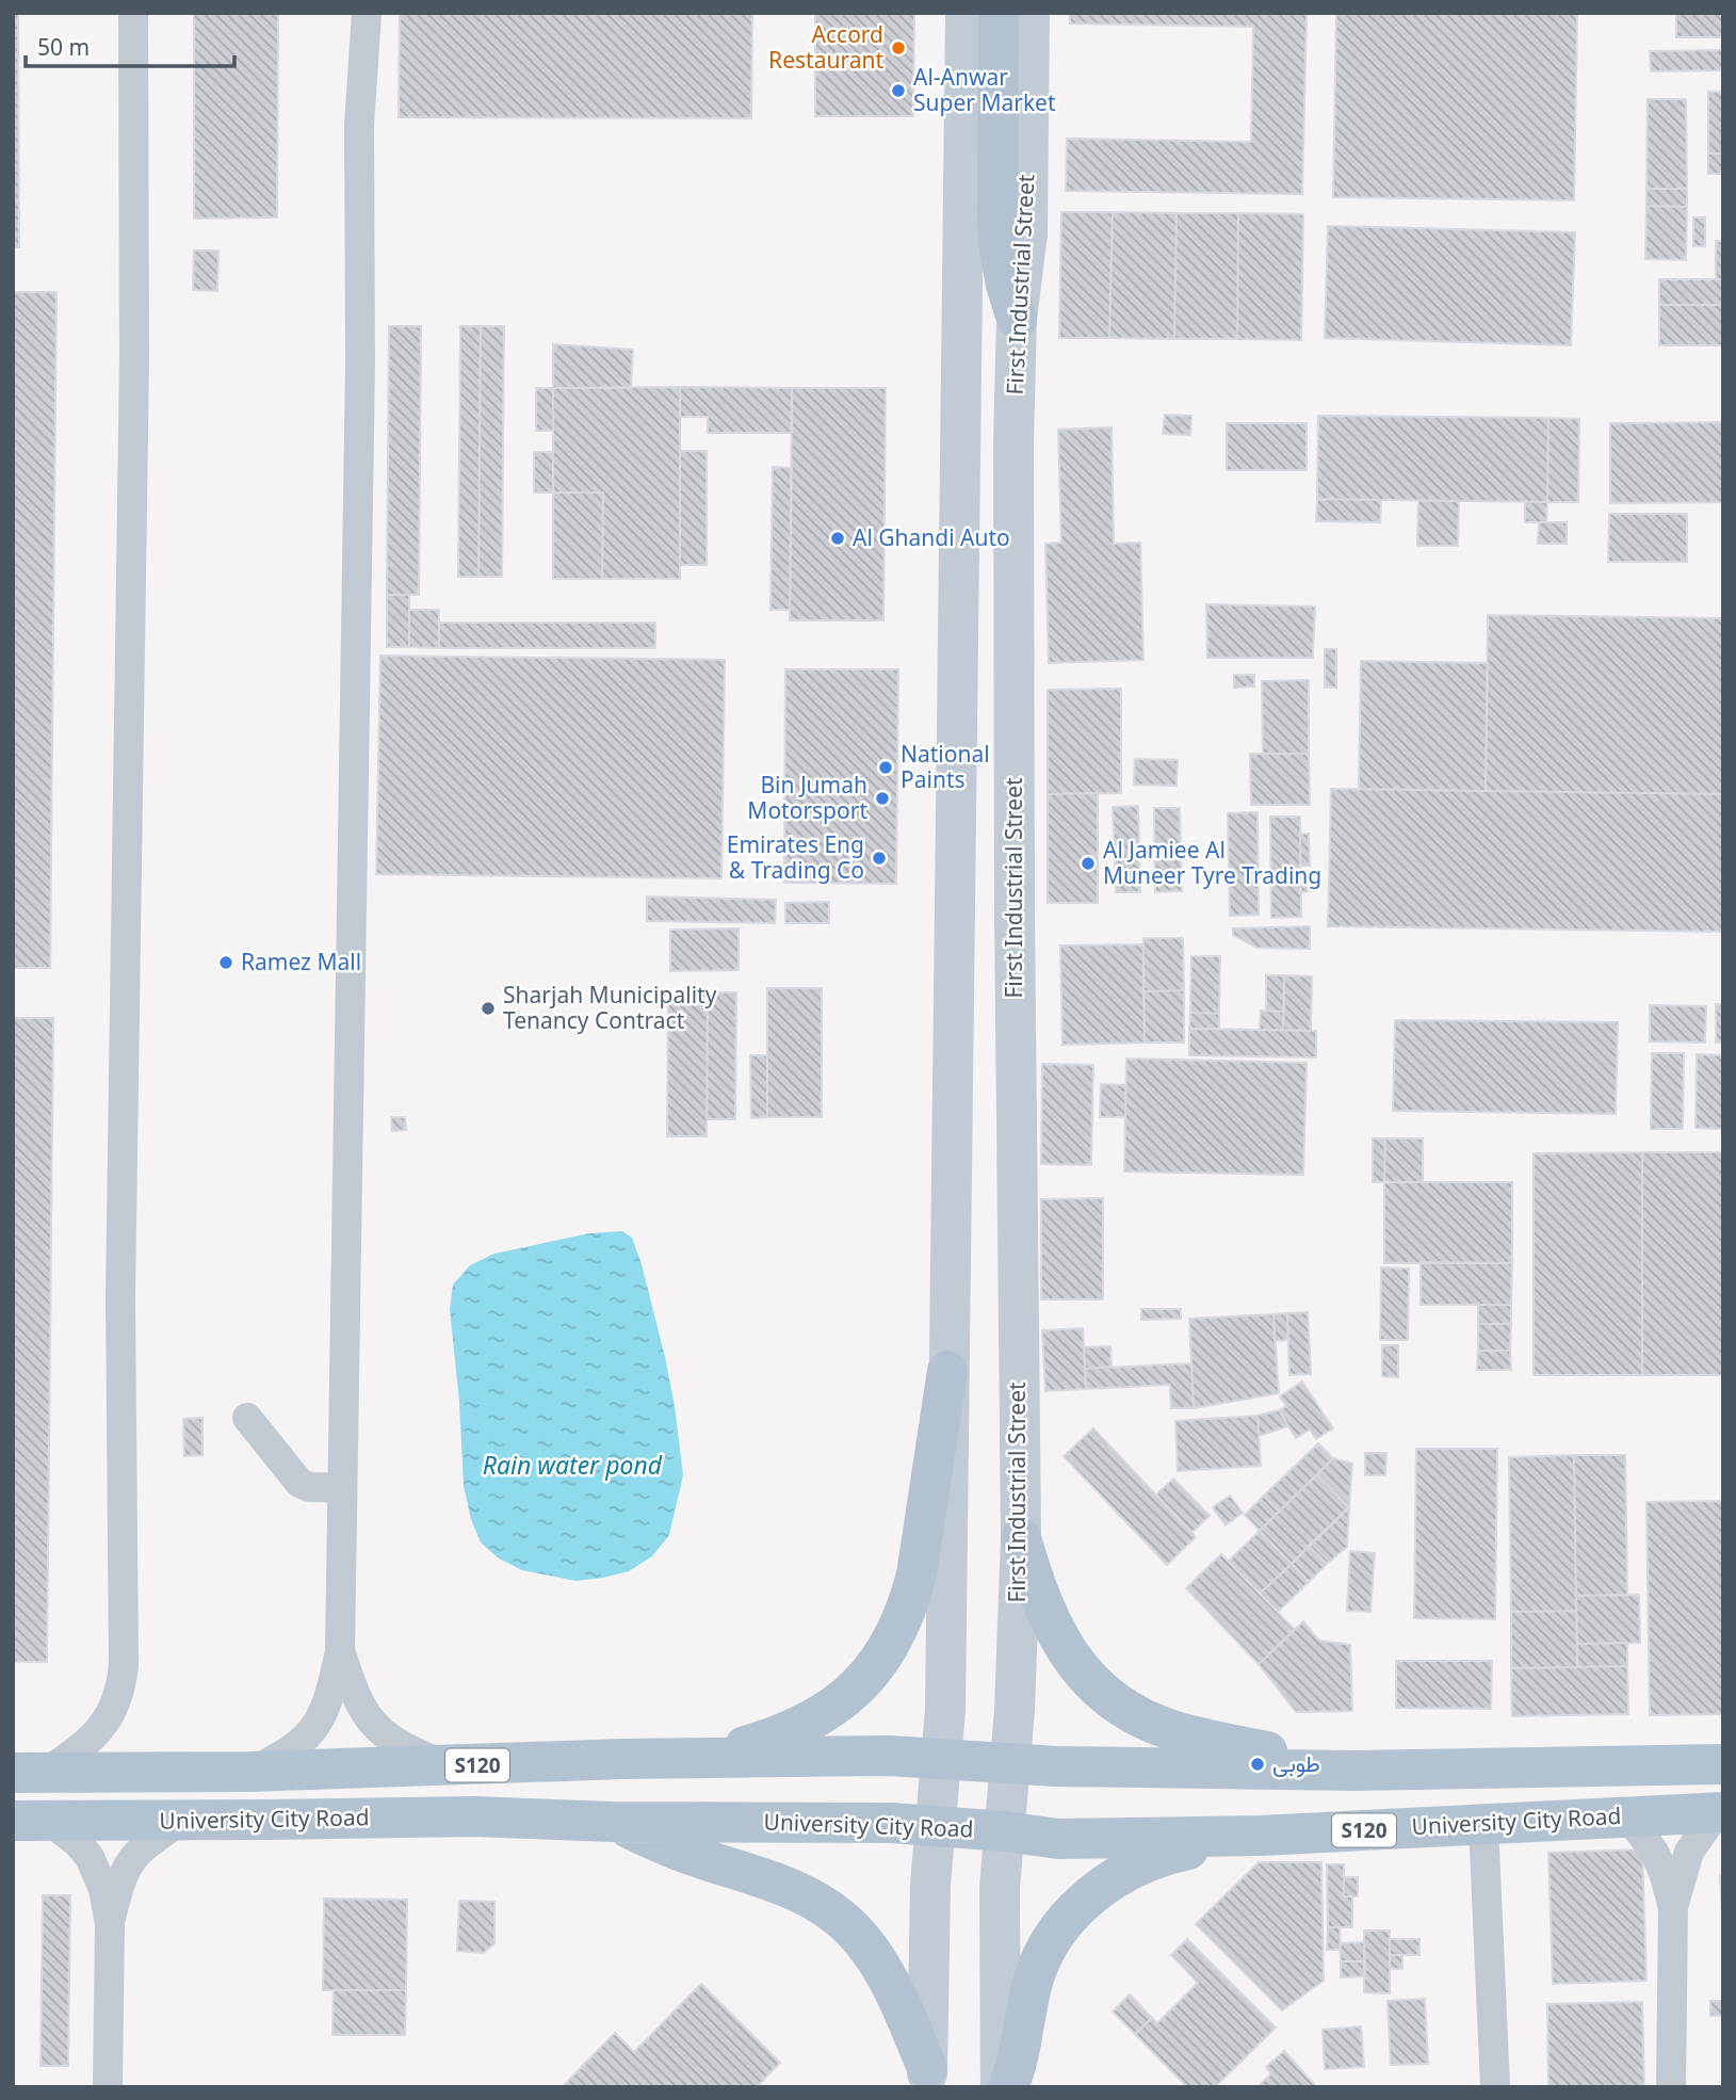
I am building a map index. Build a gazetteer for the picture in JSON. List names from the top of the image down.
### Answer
{
  "streets": {
    "main road": ["First Industrial Street", "S120", "University City Road"]
  },
  "crossings": [
    ["First Industrial Street", "S120"],
    ["First Industrial Street", "University City Road"]
  ],
  "water": ["Rain water pond"],
  "places": [
    "Accord Restaurant",
    "Al-Anwar Super Market",
    "Al Ghandi Auto",
    "National Paints",
    "Bin Jumah Motorsport",
    "Emirates Eng & Trading Co",
    "Al Jamiee Al Muneer Tyre Trading",
    "Ramez Mall",
    "Sharjah Municipality Tenancy Contract",
    "طوبى"
  ],
  "scale_bar": "50 m"
}
